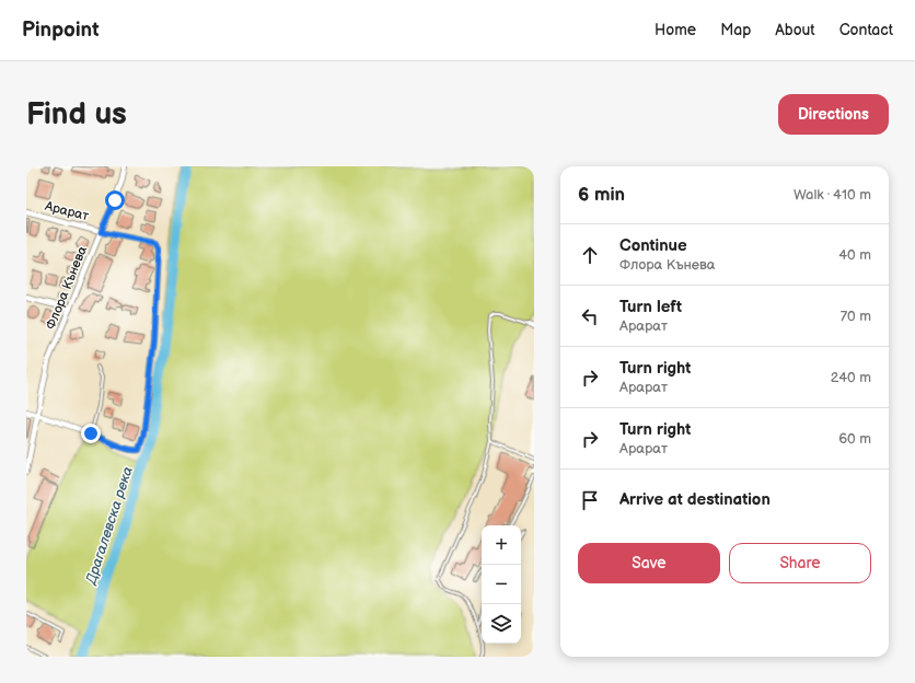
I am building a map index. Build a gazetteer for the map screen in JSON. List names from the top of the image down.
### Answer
{
  "streets": {
    "street": ["Арарат", "Флора Кънева"]
  },
  "crossings": [
    ["Арарат", "Флора Кънева"]
  ],
  "water": ["Драгалевска река"],
  "page": {
    "header": "Pinpoint",
    "nav": [
      "Home",
      "Map",
      "About",
      "Contact"
    ],
    "buttons": [
      "Directions",
      ["Save", "Share"]
    ],
    "title": "Find us",
    "heading": ["6 min", "Walk · 410 m"],
    "list": [
      ["Continue", "Флора Кънева", "40 m"],
      ["Turn left", "Арарат", "70 m"],
      ["Turn right", "Арарат", "240 m"],
      ["Turn right", "Арарат", "60 m"],
      "Arrive at destination"
    ],
    "map_buttons": ["+", "−"]
  }
}
